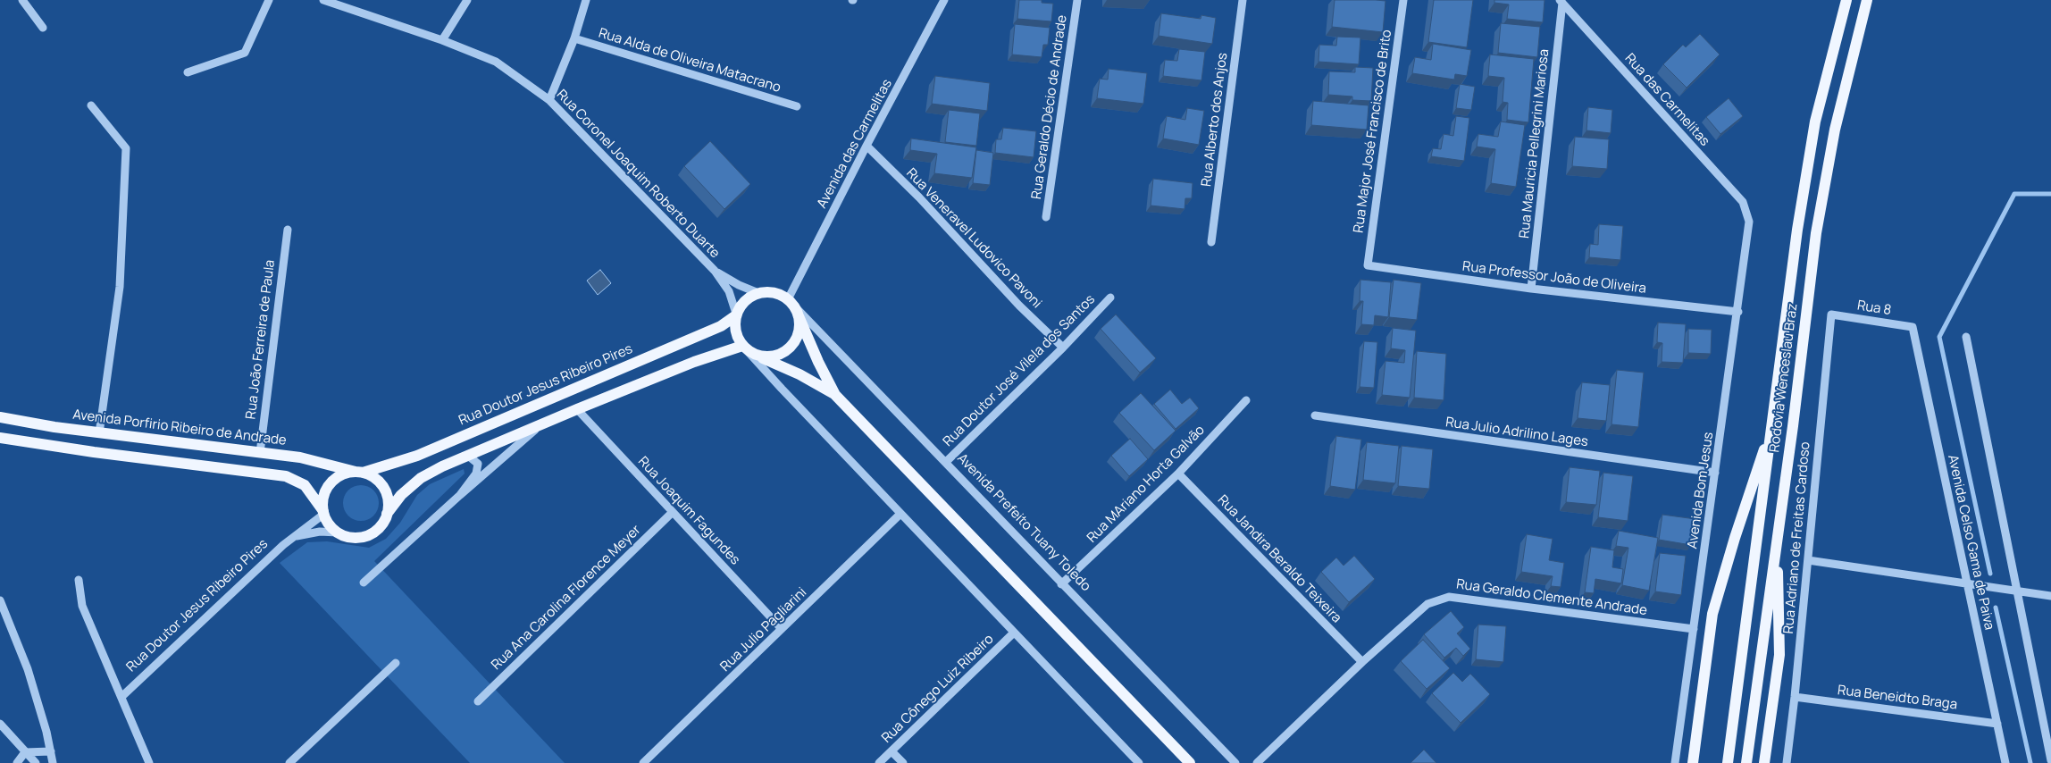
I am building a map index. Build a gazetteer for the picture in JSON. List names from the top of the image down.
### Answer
{
  "streets": {
    "main road": ["Rodovia Wenceslau Braz", "Rua Doutor Jesus Ribeiro Pires", "Avenida Porfirio Ribeiro de Andrade"],
    "street": [
      "Rua Alda de Oliveira Matacrano",
      "Rua das Carmelitas",
      "Rua Geraldo Décio de Andrade",
      "Rua Alberto dos Anjos",
      "Rua Major José Francisco de Brito",
      "Avenida das Carmelitas",
      "Rua Mauricia Pellegrini Mariosa",
      "Rua Coronel Joaquim Roberto Duarte",
      "Rua Veneravel Ludovico Pavoni",
      "Rua Professor João de Oliveira",
      "Rua 8",
      "Rua João Ferreira de Paula",
      "Rua Doutor José Vilela dos Santos",
      "Rua Julio Adrilino Lages",
      "Rua MAriano Horta Galvão",
      "Avenida Bom Jesus",
      "Rua Joaquim Fagundes",
      "Avenida Prefeito Tuany Toledo",
      "Rua Adriano de Freitas Cardoso",
      "Avenida Celso Gama de Paiva",
      "Rua Jandira Beraldo Teixeira",
      "Rua Ana Carolina Florence Meyer",
      "Rua Geraldo Clemente Andrade",
      "Rua Julio Pagliarini",
      "Rua Cônego Luiz Ribeiro",
      "Rua Beneidto Braga"
    ]
  },
  "crossings": [
    ["Rua das Carmelitas", "Rua Mauricia Pellegrini Mariosa"],
    ["Rua das Carmelitas", "Avenida Bom Jesus"],
    ["Rua Major José Francisco de Brito", "Rua Professor João de Oliveira"],
    ["Avenida das Carmelitas", "Rua Coronel Joaquim Roberto Duarte"],
    ["Avenida das Carmelitas", "Rua Veneravel Ludovico Pavoni"],
    ["Avenida das Carmelitas", "Rua Doutor Jesus Ribeiro Pires"],
    ["Avenida das Carmelitas", "Avenida Prefeito Tuany Toledo"],
    ["Rua Mauricia Pellegrini Mariosa", "Rua Professor João de Oliveira"],
    ["Rua Coronel Joaquim Roberto Duarte", "Rua Doutor Jesus Ribeiro Pires"],
    ["Rua Coronel Joaquim Roberto Duarte", "Avenida Prefeito Tuany Toledo"],
    ["Rua Veneravel Ludovico Pavoni", "Rua Doutor José Vilela dos Santos"],
    ["Rua Professor João de Oliveira", "Avenida Bom Jesus"],
    ["Rua 8", "Rua Adriano de Freitas Cardoso"],
    ["Rua 8", "Avenida Celso Gama de Paiva"],
    ["Rua João Ferreira de Paula", "Avenida Porfirio Ribeiro de Andrade"],
    ["Rua Doutor José Vilela dos Santos", "Avenida Prefeito Tuany Toledo"],
    ["Rua Doutor Jesus Ribeiro Pires", "Avenida Porfirio Ribeiro de Andrade"],
    ["Rua Doutor Jesus Ribeiro Pires", "Avenida Prefeito Tuany Toledo"],
    ["Rua Julio Adrilino Lages", "Avenida Bom Jesus"],
    ["Rua MAriano Horta Galvão", "Avenida Prefeito Tuany Toledo"],
    ["Rua MAriano Horta Galvão", "Rua Jandira Beraldo Teixeira"],
    ["Avenida Bom Jesus", "Rua Geraldo Clemente Andrade"],
    ["Rua Joaquim Fagundes", "Rua Ana Carolina Florence Meyer"],
    ["Rua Joaquim Fagundes", "Rua Julio Pagliarini"],
    ["Rua Adriano de Freitas Cardoso", "Rua Beneidto Braga"],
    ["Avenida Celso Gama de Paiva", "Rua Beneidto Braga"],
    ["Rua Jandira Beraldo Teixeira", "Rua Geraldo Clemente Andrade"]
  ]
}
